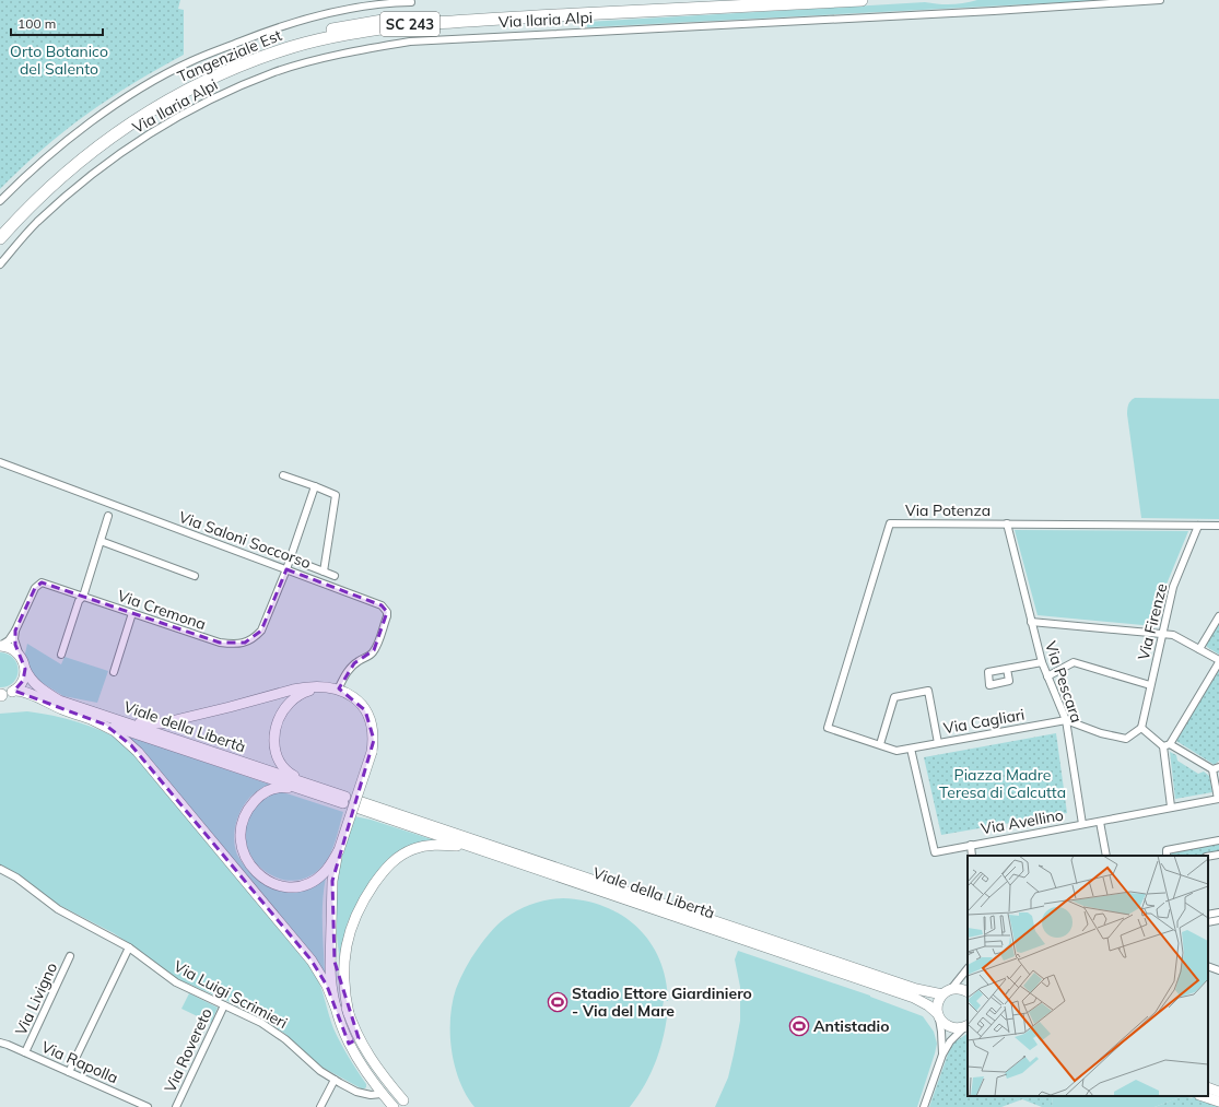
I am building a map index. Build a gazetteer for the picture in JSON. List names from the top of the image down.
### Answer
{
  "streets": {
    "highway": ["SC 243", "Tangenziale Est"],
    "main road": ["Viale della Libertà"],
    "street": [
      "Via Ilaria Alpi",
      "Via Potenza",
      "Via Saloni Soccorso",
      "Via Cremona",
      "Via Firenze",
      "Via Pescara",
      "Via Cagliari",
      "Via Avellino",
      "Via Luigi Scrimieri",
      "Via Livigno",
      "Via Rovereto",
      "Via Rapolla"
    ]
  },
  "crossings": [
    ["Via Potenza", "Via Firenze"],
    ["Via Potenza", "Via Pescara"],
    ["Via Potenza", "Via Cagliari"],
    ["Via Saloni Soccorso", "Via Cremona"],
    ["Via Pescara", "Via Cagliari"],
    ["Via Pescara", "Via Avellino"],
    ["Via Cagliari", "Via Avellino"],
    ["Via Luigi Scrimieri", "Via Rovereto"],
    ["Via Livigno", "Via Rapolla"]
  ],
  "parks": ["Orto Botanico del Salento", "Piazza Madre Teresa di Calcutta"],
  "places": {
    "sports": ["Stadio Ettore Giardiniero - Via del Mare", "Antistadio"]
  },
  "scale_bar": "100 m"
}
